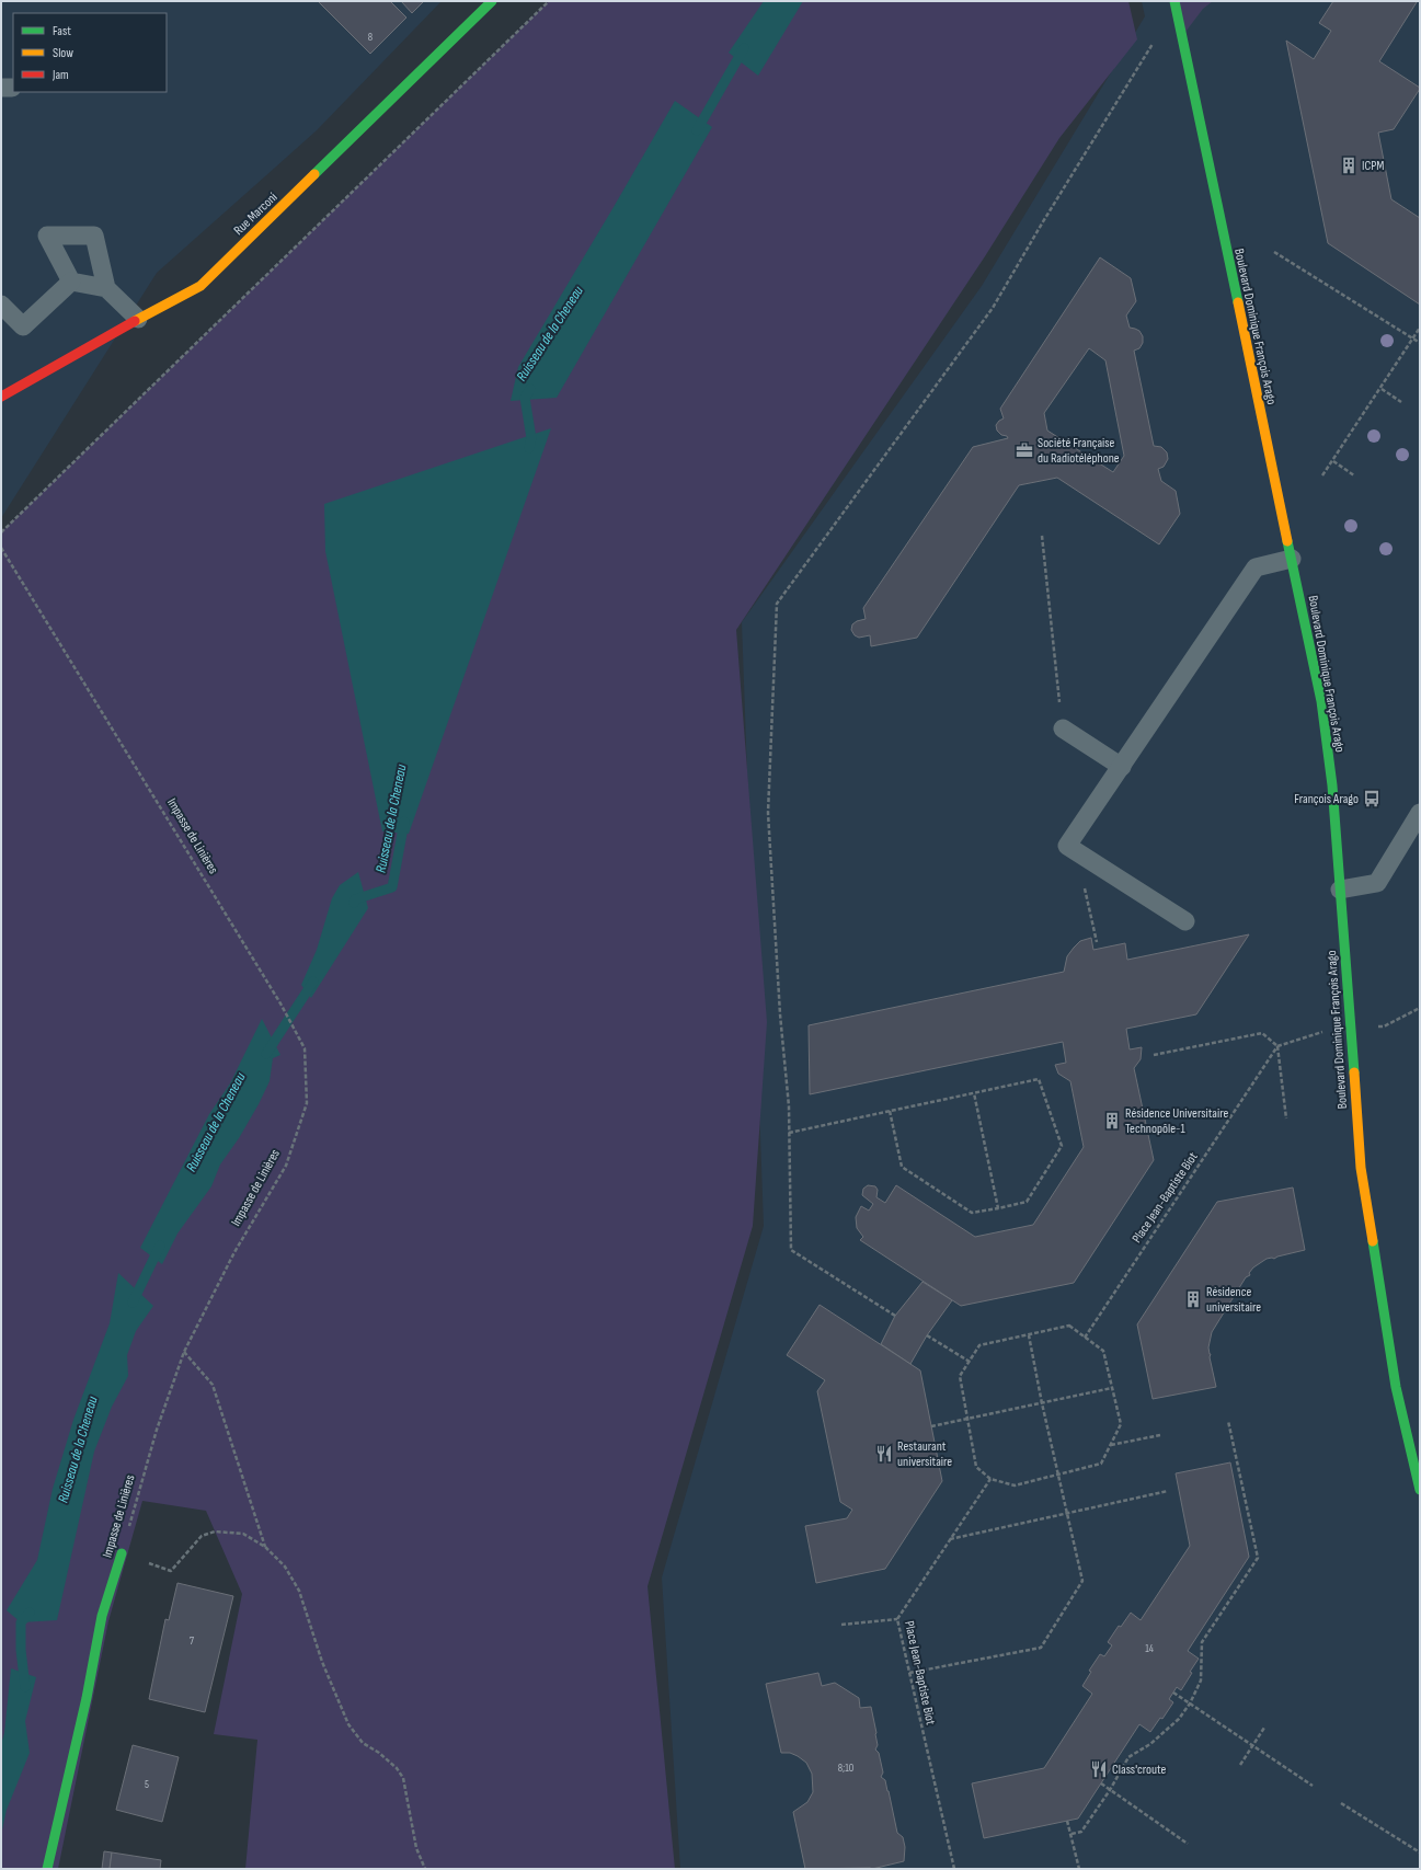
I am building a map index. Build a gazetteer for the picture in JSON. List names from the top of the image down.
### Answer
{
  "streets": {
    "street": ["Rue Marconi", "Boulevard Dominique François Arago", "Impasse de Linières"],
    "path": ["Place Jean-Baptiste Biot"]
  },
  "water": ["Ruisseau de la Cheneau"],
  "places": {
    "building": ["ICPM", "Résidence Universitaire Technopôle-1", "Résidence universitaire"],
    "office": ["Société Française du Radiotéléphone"],
    "bus stop": ["François Arago"],
    "restaurant": ["Restaurant universitaire", "Class'croute"]
  },
  "house_numbers": [
    "8",
    "7",
    "14",
    "8;10",
    "5"
  ],
  "legend": ["Fast", "Slow", "Jam"]
}
